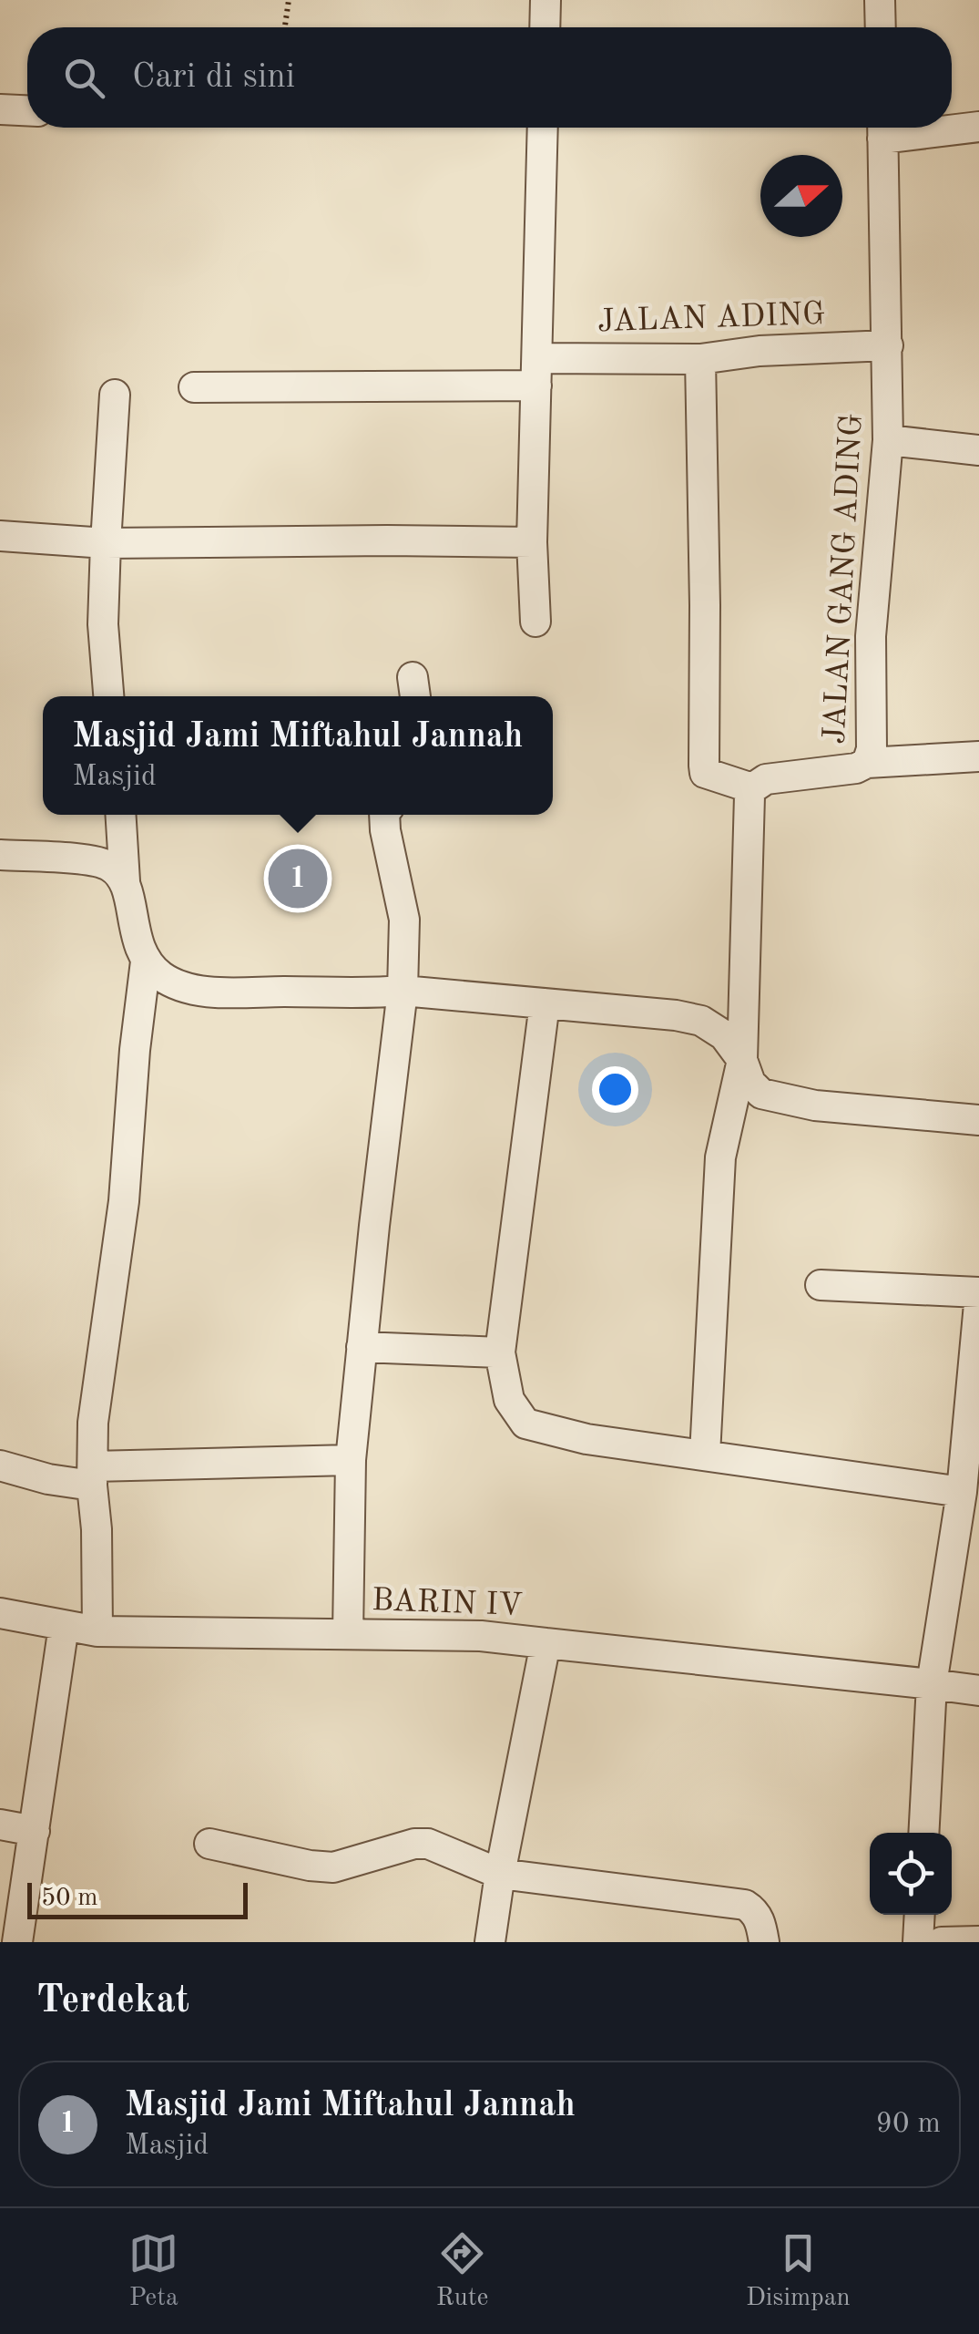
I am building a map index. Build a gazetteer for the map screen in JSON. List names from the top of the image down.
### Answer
{
  "streets": {
    "street": ["JALAN ADING", "JALAN GANG ADING", "BARIN IV"]
  },
  "crossings": [
    ["JALAN ADING", "JALAN GANG ADING"]
  ],
  "scale_bar": "50 m",
  "north": "right",
  "page": {
    "search": "Cari di sini",
    "popup": ["Masjid Jami Miftahul Jannah", "Masjid"],
    "pins": "1",
    "scale": "50 m",
    "heading": "Terdekat",
    "list": [
      {
        "mark": "1",
        "name": "Masjid Jami Miftahul Jannah",
        "note": "Masjid",
        "value": "90 m"
      }
    ],
    "nav": ["Peta", "Rute", "Disimpan"]
  }
}
